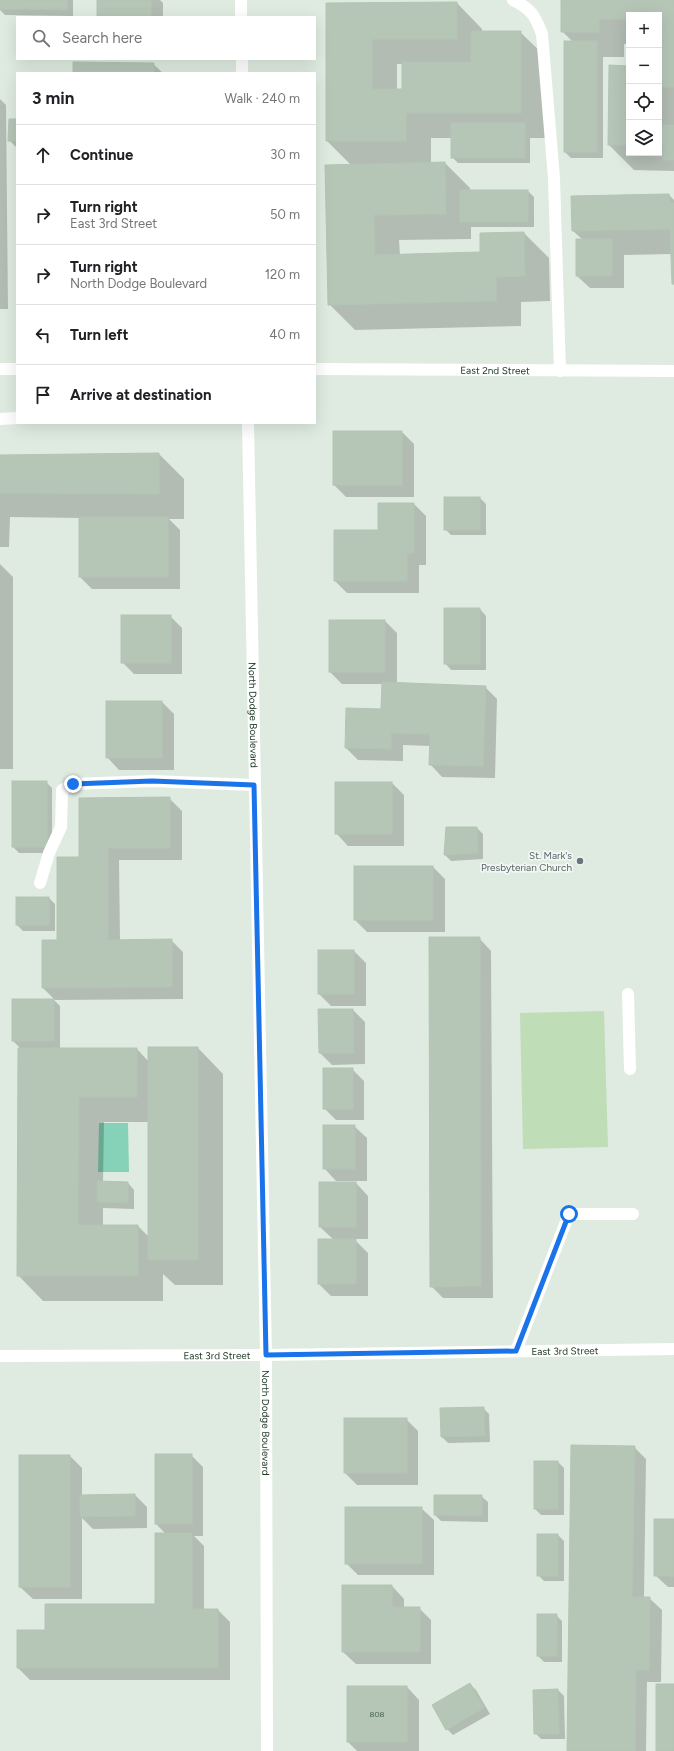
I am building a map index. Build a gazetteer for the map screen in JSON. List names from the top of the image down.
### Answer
{
  "streets": {
    "street": ["East 2nd Street", "North Dodge Boulevard", "East 3rd Street"]
  },
  "crossings": [
    ["North Dodge Boulevard", "East 3rd Street"]
  ],
  "places": ["St. Mark's Presbyterian Church"],
  "house_numbers": ["808"],
  "page": {
    "map_buttons": ["+", "−"],
    "search": "Search here",
    "heading": ["3 min", "Walk · 240 m"],
    "list": [
      ["Continue", "30 m"],
      ["Turn right", "East 3rd Street", "50 m"],
      ["Turn right", "North Dodge Boulevard", "120 m"],
      ["Turn left", "40 m"],
      "Arrive at destination"
    ]
  }
}
